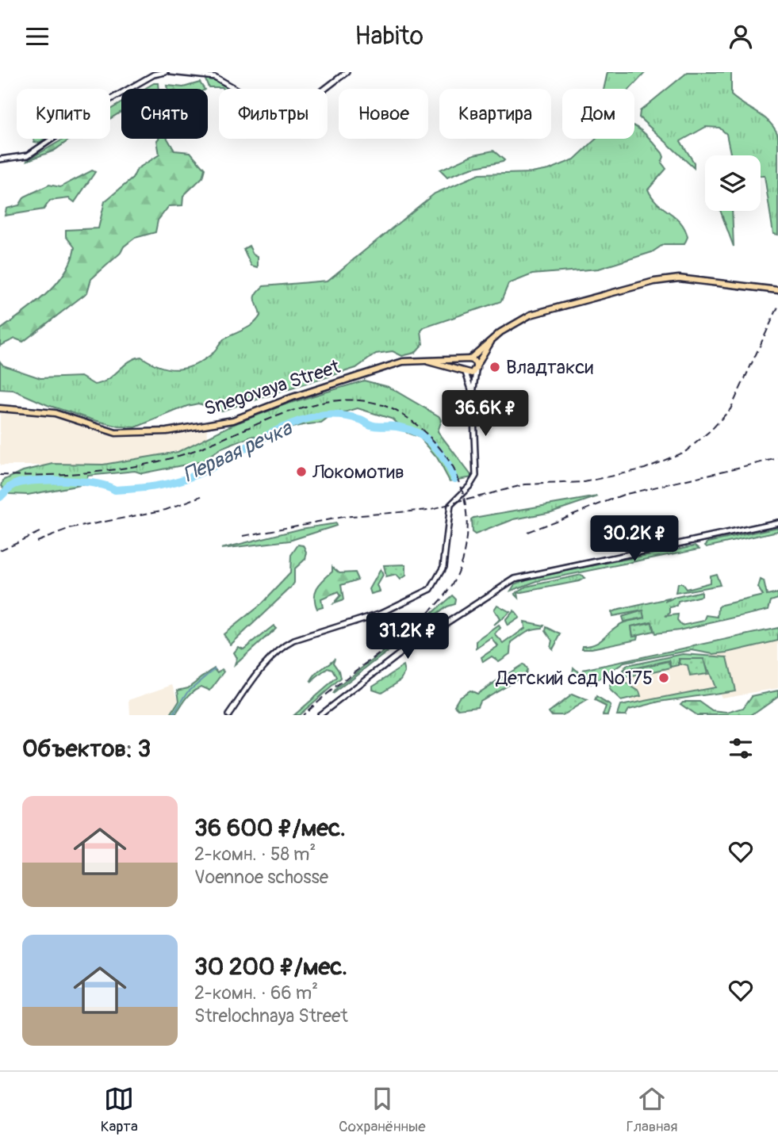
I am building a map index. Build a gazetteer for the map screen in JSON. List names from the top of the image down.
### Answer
{
  "streets": {
    "main road": ["Snegovaya Street"]
  },
  "water": ["Первая речка"],
  "places": ["Владтакси", "Локомотив", "Детский сад №175"],
  "page": {
    "header": "Habito",
    "chip": [
      "Купить",
      "Снять",
      "Фильтры",
      "Новое",
      "Квартира",
      "Дом"
    ],
    "price": ["36.6K ₽", "30.2K ₽", "31.2K ₽"],
    "heading": "Объектов: 3",
    "list": [
      {
        "name": "36 600 ₽/мес.",
        "note": "2-комн. · 58 m² · Voennoe schosse"
      },
      {
        "name": "30 200 ₽/мес.",
        "note": "2-комн. · 66 m² · Strelochnaya Street"
      }
    ],
    "tabs": ["Карта", "Сохранённые", "Главная"]
  }
}
